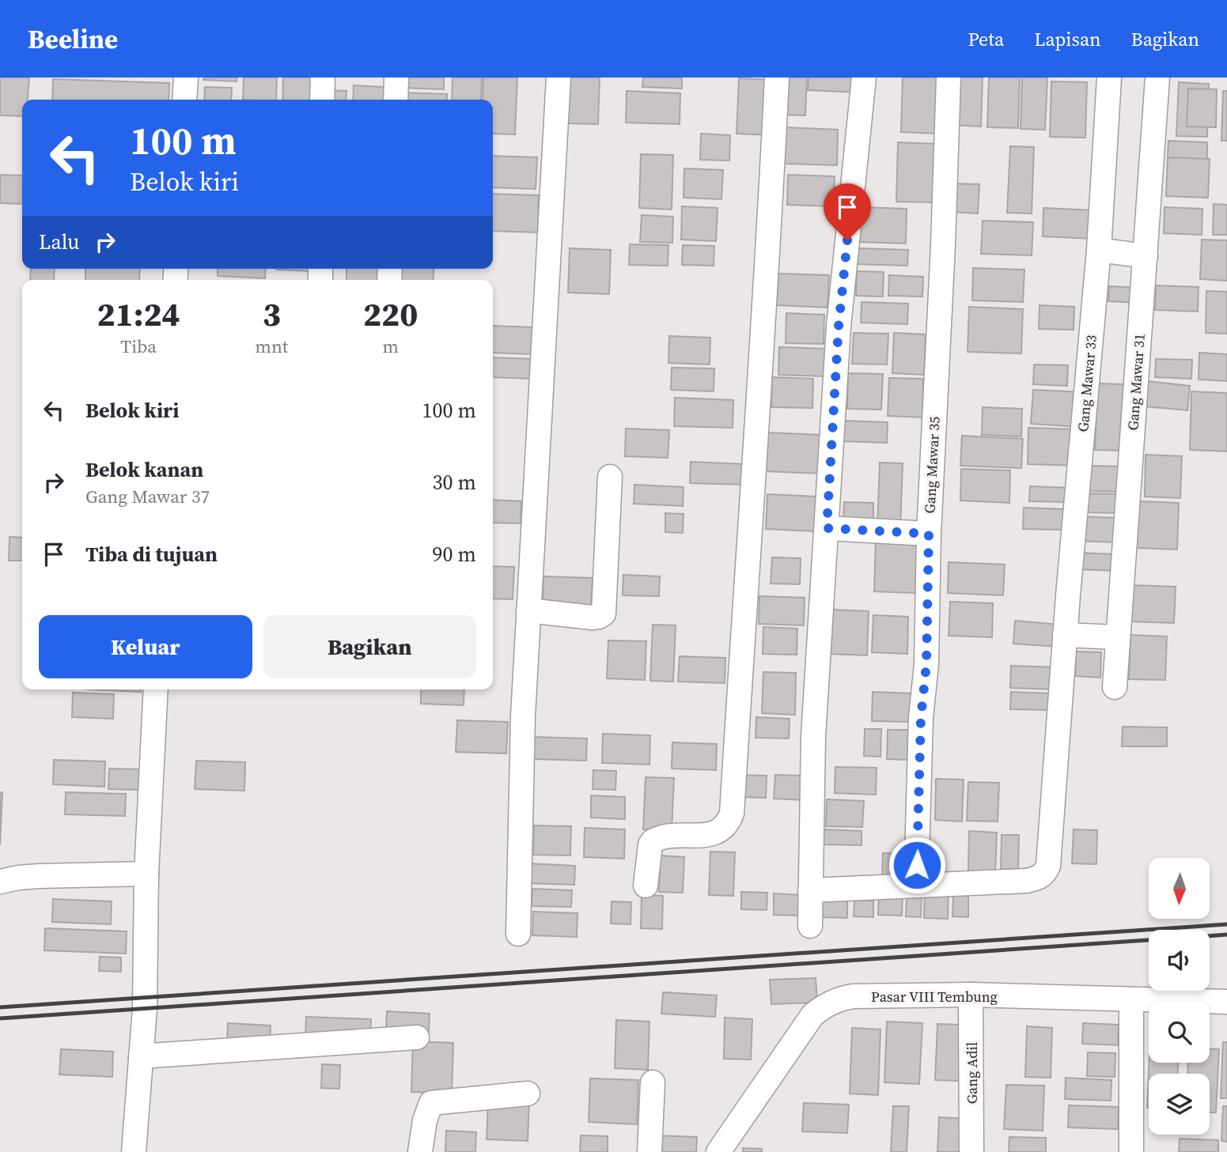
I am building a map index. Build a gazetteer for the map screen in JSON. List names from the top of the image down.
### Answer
{
  "streets": {
    "street": [
      "Gang Mawar 31",
      "Gang Mawar 33",
      "Gang Mawar 35",
      "Pasar VIII Tembung",
      "Gang Adil"
    ]
  },
  "crossings": [
    ["Gang Mawar 33", "Gang Mawar 35"],
    ["Pasar VIII Tembung", "Gang Adil"]
  ],
  "north": "bottom",
  "page": {
    "header": "Beeline",
    "nav": ["Peta", "Lapisan", "Bagikan"],
    "turn": ["100 m", "Belok kiri"],
    "then": "Lalu",
    "eta": [
      "21:24",
      "Tiba",
      "3",
      "mnt",
      "220",
      "m"
    ],
    "list": [
      {
        "name": "Belok kiri",
        "value": "100 m"
      },
      {
        "name": "Belok kanan",
        "note": "Gang Mawar 37",
        "value": "30 m"
      },
      {
        "name": "Tiba di tujuan",
        "value": "90 m"
      }
    ],
    "buttons": ["Keluar", "Bagikan"]
  }
}
